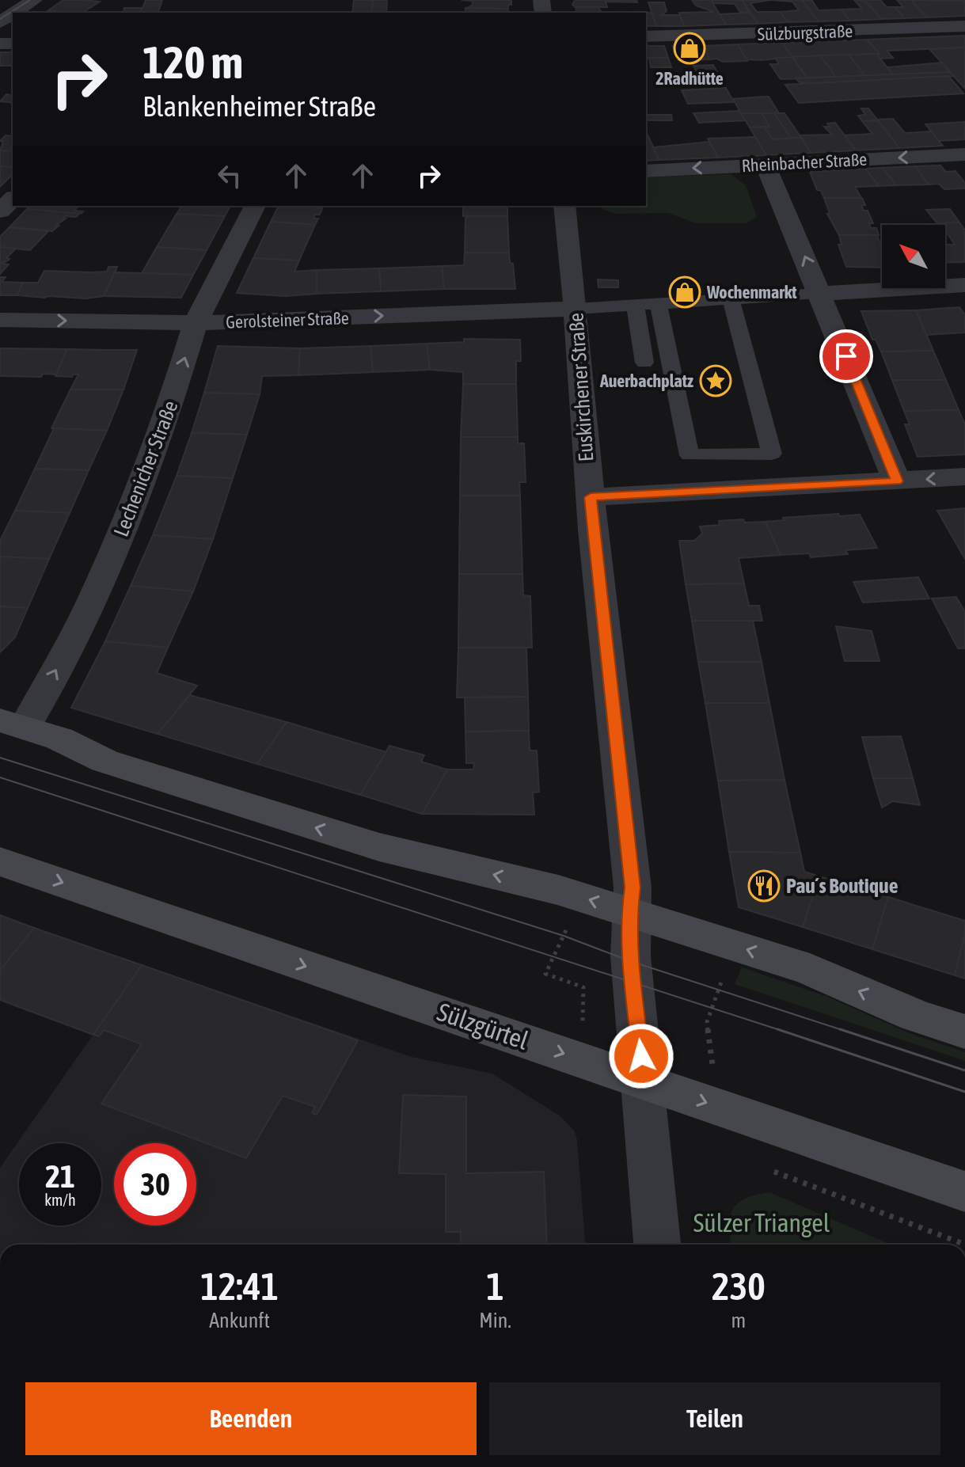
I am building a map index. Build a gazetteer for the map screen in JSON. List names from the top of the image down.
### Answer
{
  "streets": {
    "main road": ["Sülzgürtel"],
    "street": [
      "Sülzburgstraße",
      "Rheinbacher Straße",
      "Gerolsteiner Straße",
      "Euskirchener Straße",
      "Lechenicher Straße"
    ]
  },
  "crossings": [
    ["Gerolsteiner Straße", "Euskirchener Straße"],
    ["Gerolsteiner Straße", "Lechenicher Straße"],
    ["Euskirchener Straße", "Sülzgürtel"]
  ],
  "one_way": ["Gerolsteiner Straße", "Lechenicher Straße"],
  "parks": ["Sülzer Triangel"],
  "places": {
    "shop": ["2Radhütte", "Wochenmarkt"],
    "place": ["Auerbachplatz"],
    "restaurant": ["Pau´s Boutique"]
  },
  "north": "top left",
  "page": {
    "turn": ["120 m", "Blankenheimer Straße"],
    "speed": "21 km/h",
    "limit": "30",
    "eta": [
      "12:41",
      "Ankunft",
      "1",
      "Min.",
      "230",
      "m"
    ],
    "buttons": ["Beenden", "Teilen"]
  }
}
